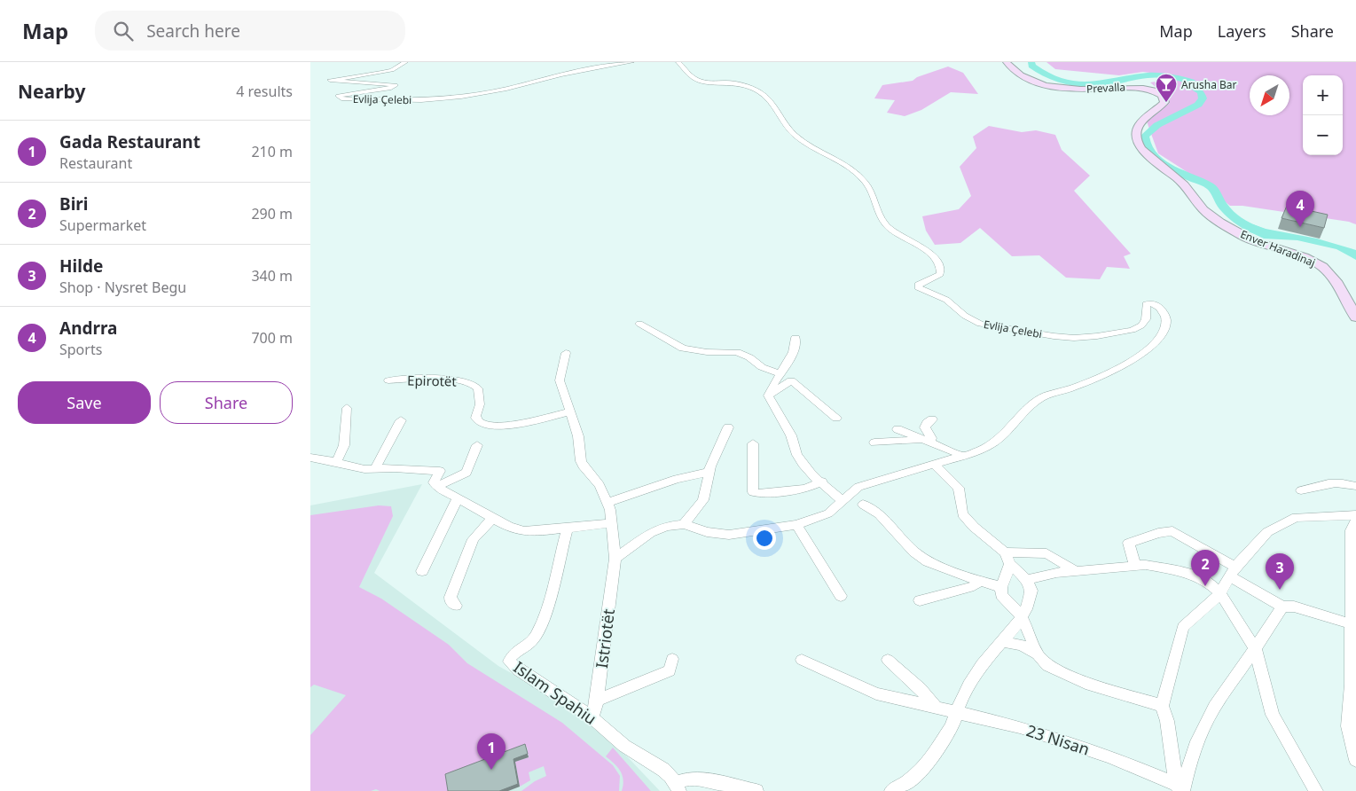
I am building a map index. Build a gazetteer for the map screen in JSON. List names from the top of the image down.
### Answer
{
  "streets": {
    "main road": ["Prevalla", "Enver Haradinaj"],
    "street": [
      "Evlija Çelebi",
      "Epirotët",
      "Istriotët",
      "Islam Spahiu",
      "23 Nisan"
    ]
  },
  "crossings": [
    ["Prevalla", "Enver Haradinaj"],
    ["Evlija Çelebi", "Istriotët"],
    ["Epirotët", "Istriotët"],
    ["Istriotët", "Islam Spahiu"]
  ],
  "places": {
    "bar": ["Arusha Bar"]
  },
  "north": "bottom left",
  "page": {
    "header": "Map",
    "search": "Search here",
    "nav": ["Map", "Layers", "Share"],
    "heading": ["Nearby", "4 results"],
    "map_buttons": ["+", "−"],
    "list": [
      {
        "mark": "1",
        "name": "Gada Restaurant",
        "note": "Restaurant",
        "value": "210 m"
      },
      {
        "mark": "2",
        "name": "Biri",
        "note": "Supermarket",
        "value": "290 m"
      },
      {
        "mark": "3",
        "name": "Hilde",
        "note": "Shop · Nysret Begu",
        "value": "340 m"
      },
      {
        "mark": "4",
        "name": "Andrra",
        "note": "Sports",
        "value": "700 m"
      }
    ],
    "pins": [
      "4",
      "2",
      "3",
      "1"
    ],
    "buttons": ["Save", "Share"]
  }
}
